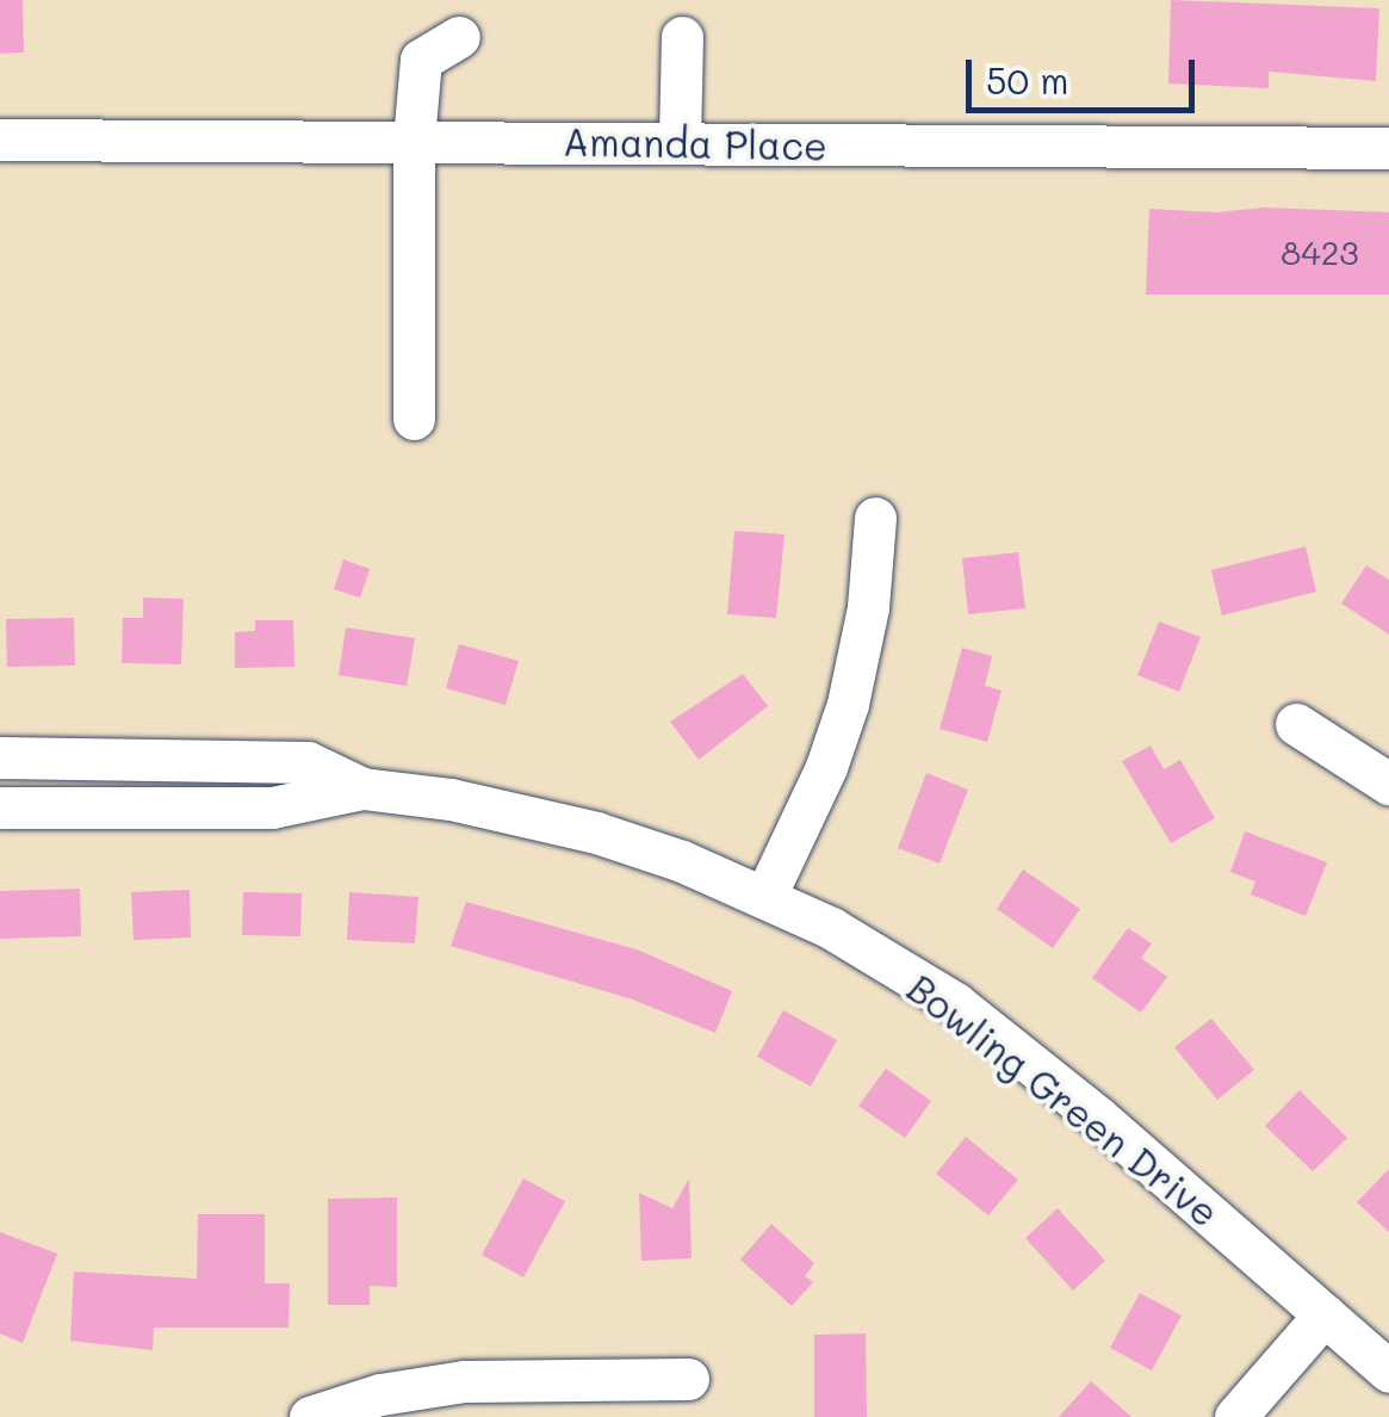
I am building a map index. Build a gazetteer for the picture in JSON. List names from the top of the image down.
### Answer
{
  "streets": {
    "street": ["Amanda Place", "Bowling Green Drive"]
  },
  "house_numbers": ["8423"],
  "scale_bar": "50 m"
}
